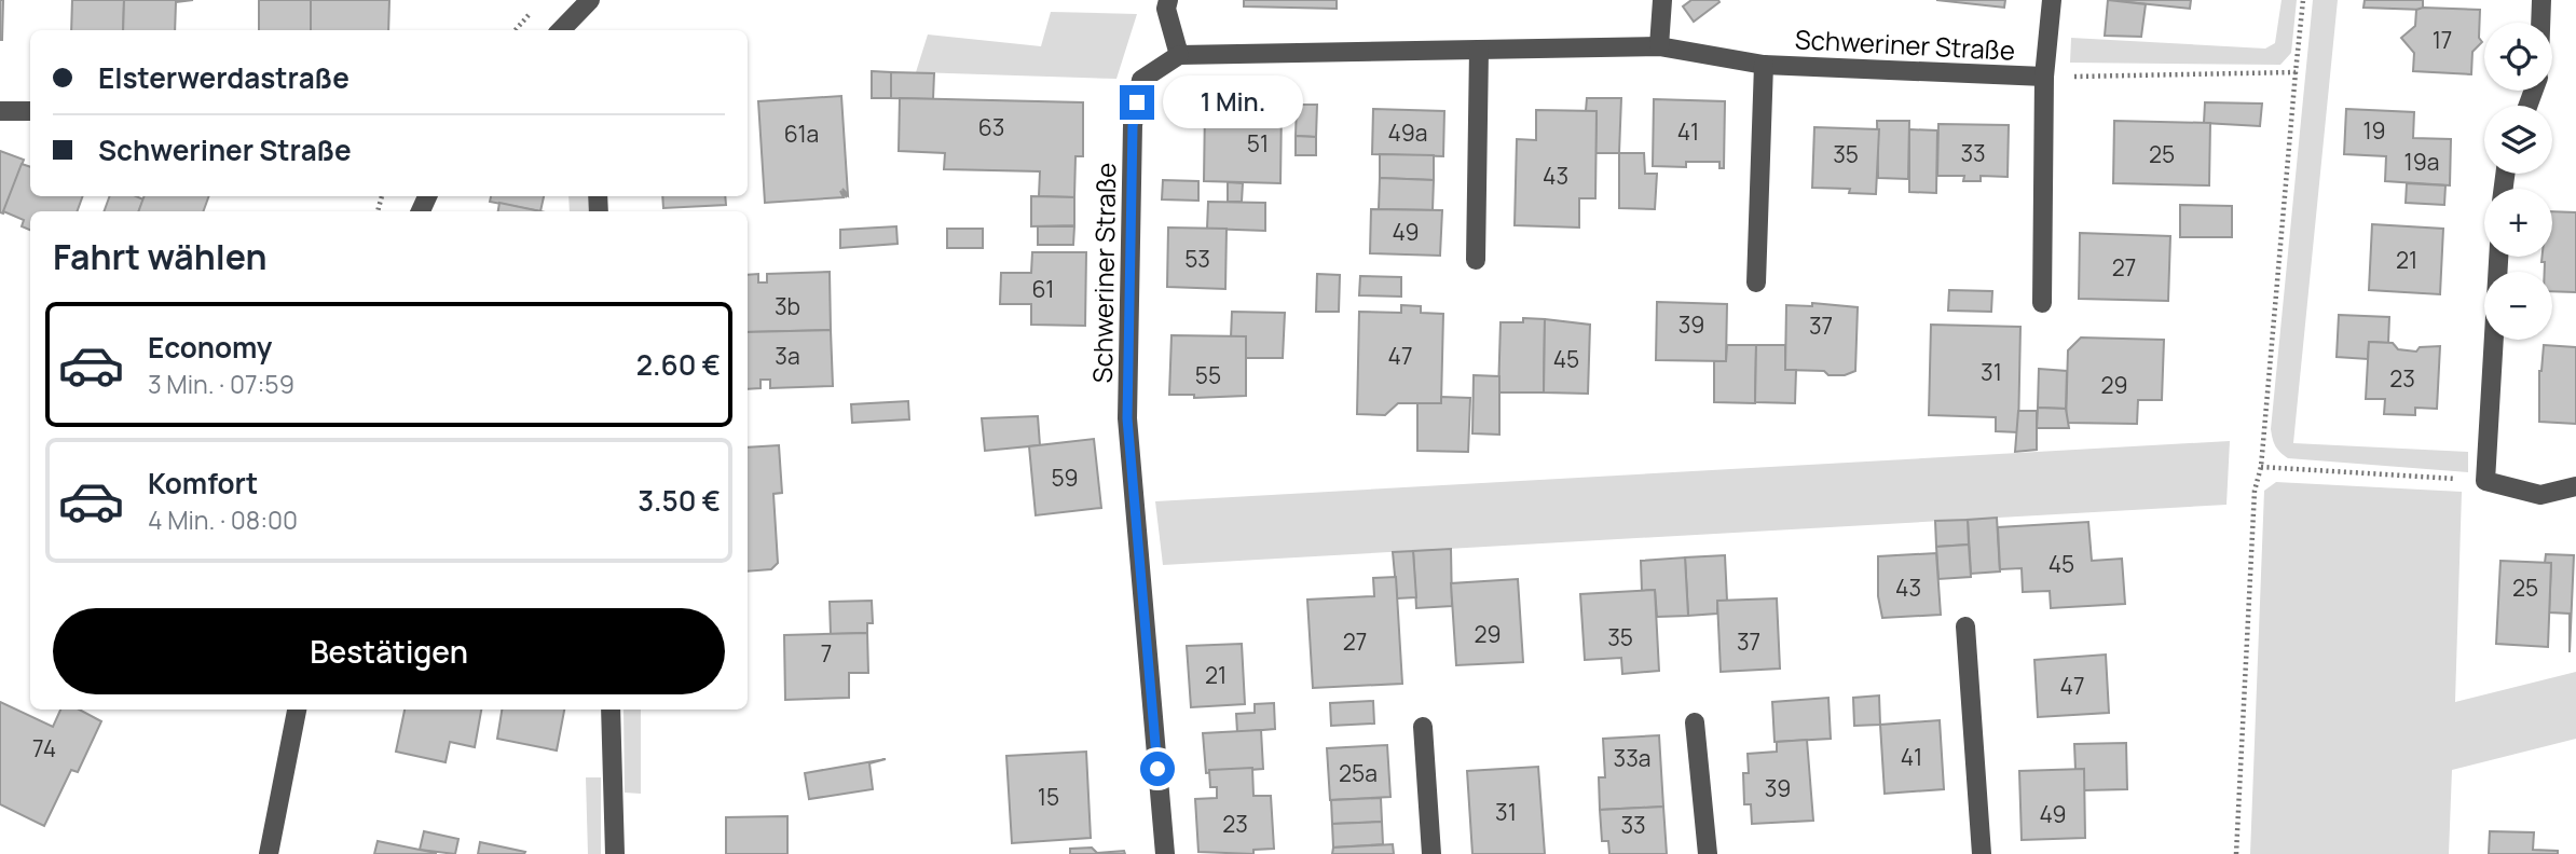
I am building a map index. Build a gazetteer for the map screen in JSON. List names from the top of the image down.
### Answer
{
  "streets": {
    "street": ["Schweriner Straße"]
  },
  "house_numbers": [
    "17",
    "63",
    "19",
    "41",
    "49a",
    "61a",
    "51",
    "33",
    "35",
    "25",
    "19a",
    "43",
    "49",
    "53",
    "21",
    "27",
    "61",
    "3b",
    "39",
    "37",
    "3a",
    "47",
    "45",
    "31",
    "55",
    "23",
    "29",
    "59",
    "45",
    "43",
    "25",
    "29",
    "35",
    "27",
    "37",
    "7",
    "21",
    "47",
    "74",
    "41",
    "33a",
    "25a",
    "39",
    "15",
    "31",
    "49",
    "23",
    "33"
  ],
  "page": {
    "map_buttons": ["+", "−"],
    "banner": ["Elsterwerdastraße", "Schweriner Straße"],
    "bubble": "1 Min.",
    "heading": "Fahrt wählen",
    "list": [
      {
        "name": "Economy",
        "note": "3 Min. · 07:59",
        "value": "2.60 €"
      },
      {
        "name": "Komfort",
        "note": "4 Min. · 08:00",
        "value": "3.50 €"
      }
    ],
    "buttons": "Bestätigen"
  }
}
